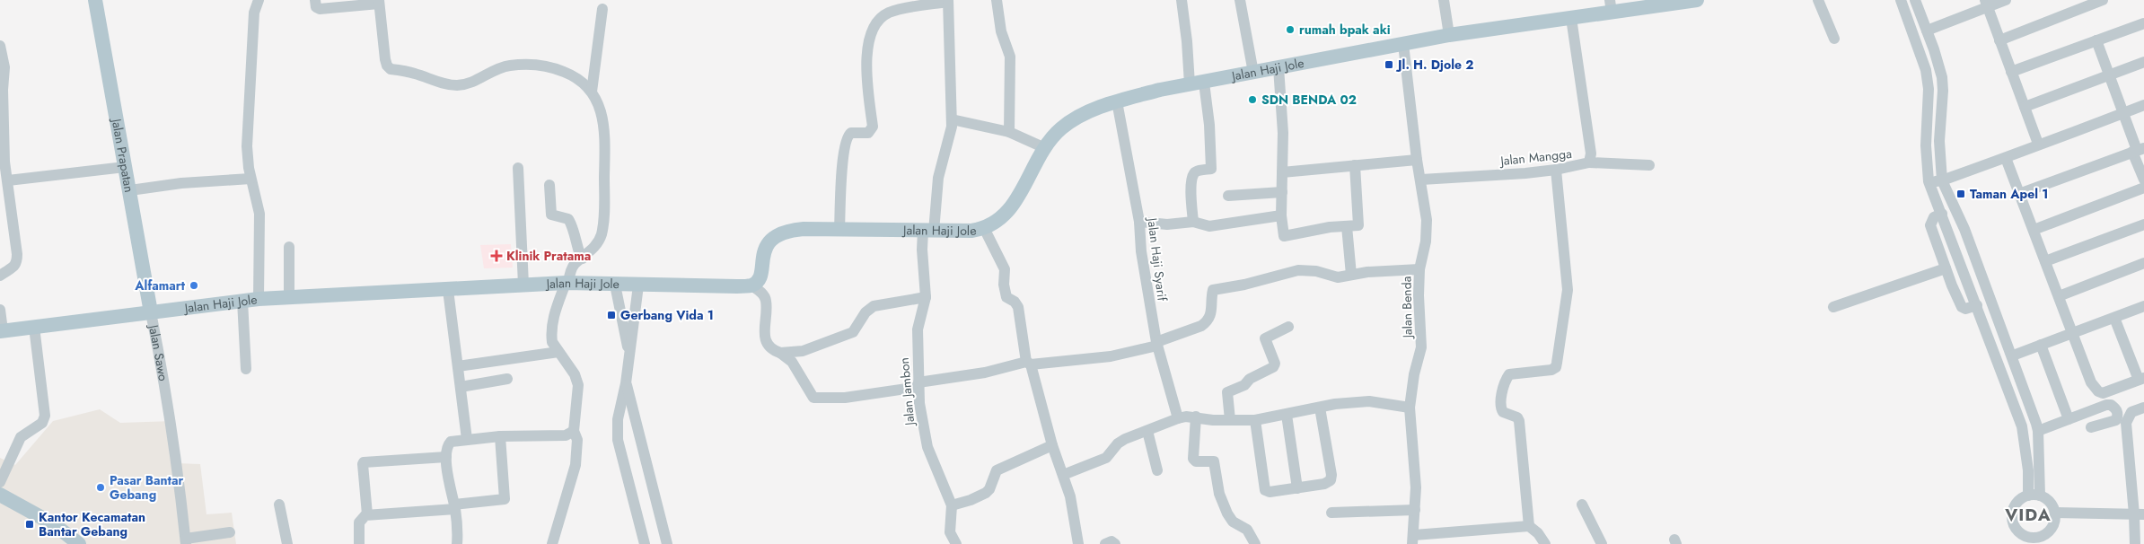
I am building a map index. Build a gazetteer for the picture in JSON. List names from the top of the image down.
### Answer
{
  "streets": {
    "main road": ["Jalan Haji Jole", "Jalan Prapatan", "Jalan Sawo"],
    "street": [
      "Jalan Mangga",
      "Jalan Haji Syarif",
      "Jalan Benda",
      "Jalan Jambon"
    ]
  },
  "crossings": [
    ["Jalan Haji Jole", "Jalan Prapatan"],
    ["Jalan Haji Jole", "Jalan Mangga"],
    ["Jalan Haji Jole", "Jalan Haji Syarif"],
    ["Jalan Haji Jole", "Jalan Benda"],
    ["Jalan Haji Jole", "Jalan Sawo"],
    ["Jalan Haji Jole", "Jalan Jambon"],
    ["Jalan Prapatan", "Jalan Sawo"],
    ["Jalan Mangga", "Jalan Benda"]
  ],
  "districts": ["VIDA"],
  "places": {
    "other": [
      "rumah bpak aki",
      "SDN BENDA 02",
      "Alfamart",
      "Pasar Bantar Gebang"
    ],
    "transit": [
      "Jl. H. Djole 2",
      "Taman Apel 1",
      "Gerbang Vida 1",
      "Kantor Kecamatan Bantar Gebang"
    ],
    "health": ["Klinik Pratama"]
  }
}
